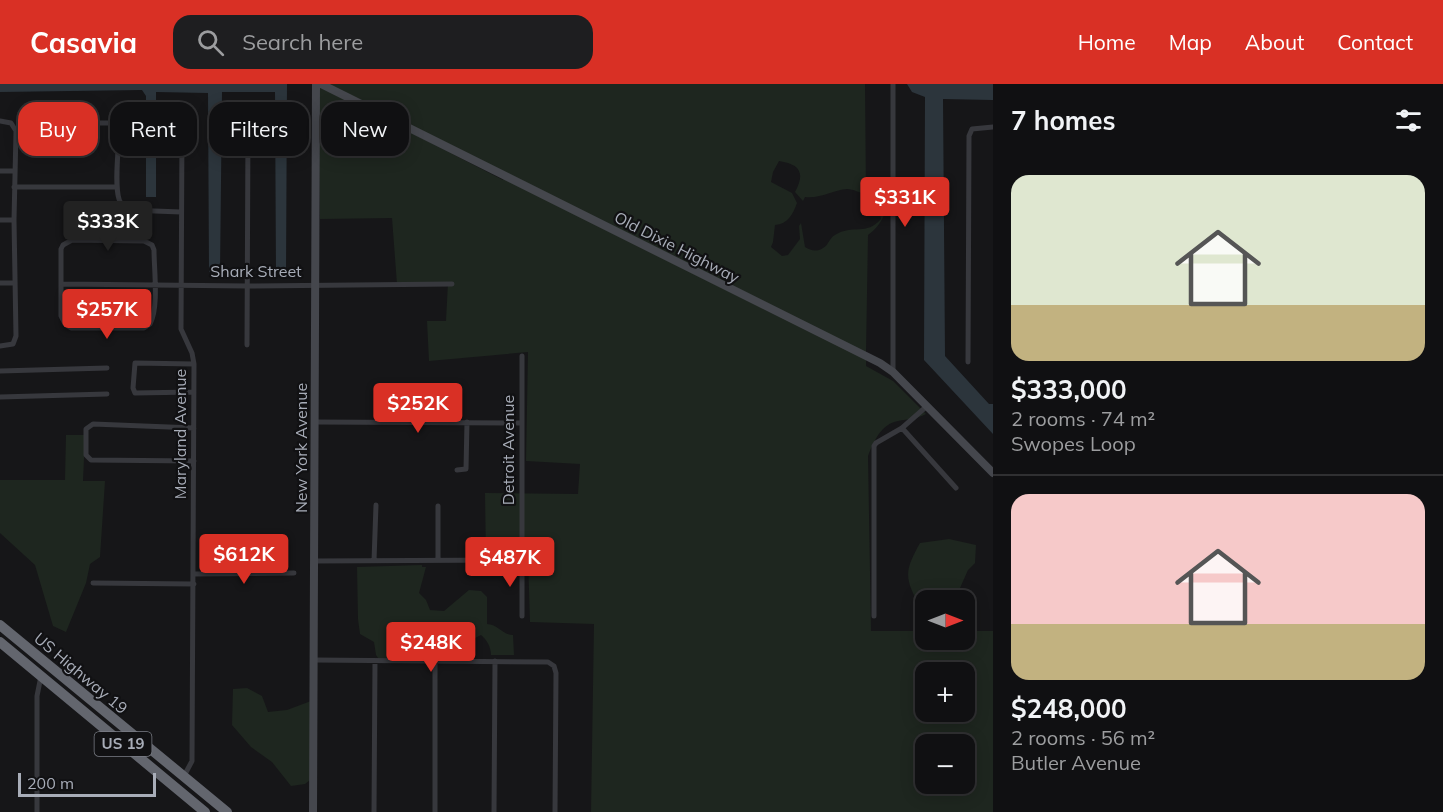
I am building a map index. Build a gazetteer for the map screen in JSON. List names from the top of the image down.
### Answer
{
  "streets": {
    "highway": ["US Highway 19", "US 19"],
    "street": [
      "Old Dixie Highway",
      "Shark Street",
      "Maryland Avenue",
      "New York Avenue",
      "Detroit Avenue"
    ]
  },
  "crossings": [
    ["Shark Street", "Maryland Avenue"],
    ["Shark Street", "New York Avenue"],
    ["Maryland Avenue", "US Highway 19"]
  ],
  "scale_bar": "200 m",
  "north": "right",
  "page": {
    "header": "Casavia",
    "search": "Search here",
    "nav": [
      "Home",
      "Map",
      "About",
      "Contact"
    ],
    "heading": "7 homes",
    "chip": [
      "Buy",
      "Rent",
      "Filters",
      "New"
    ],
    "list": [
      {
        "name": "$333,000",
        "note": "2 rooms · 74 m² · Swopes Loop"
      },
      {
        "name": "$248,000",
        "note": "2 rooms · 56 m² · Butler Avenue"
      }
    ],
    "price": [
      "$331K",
      "$333K",
      "$257K",
      "$252K",
      "$612K",
      "$487K",
      "$248K"
    ],
    "map_buttons": ["+", "−"],
    "scale": "200 m"
  }
}
